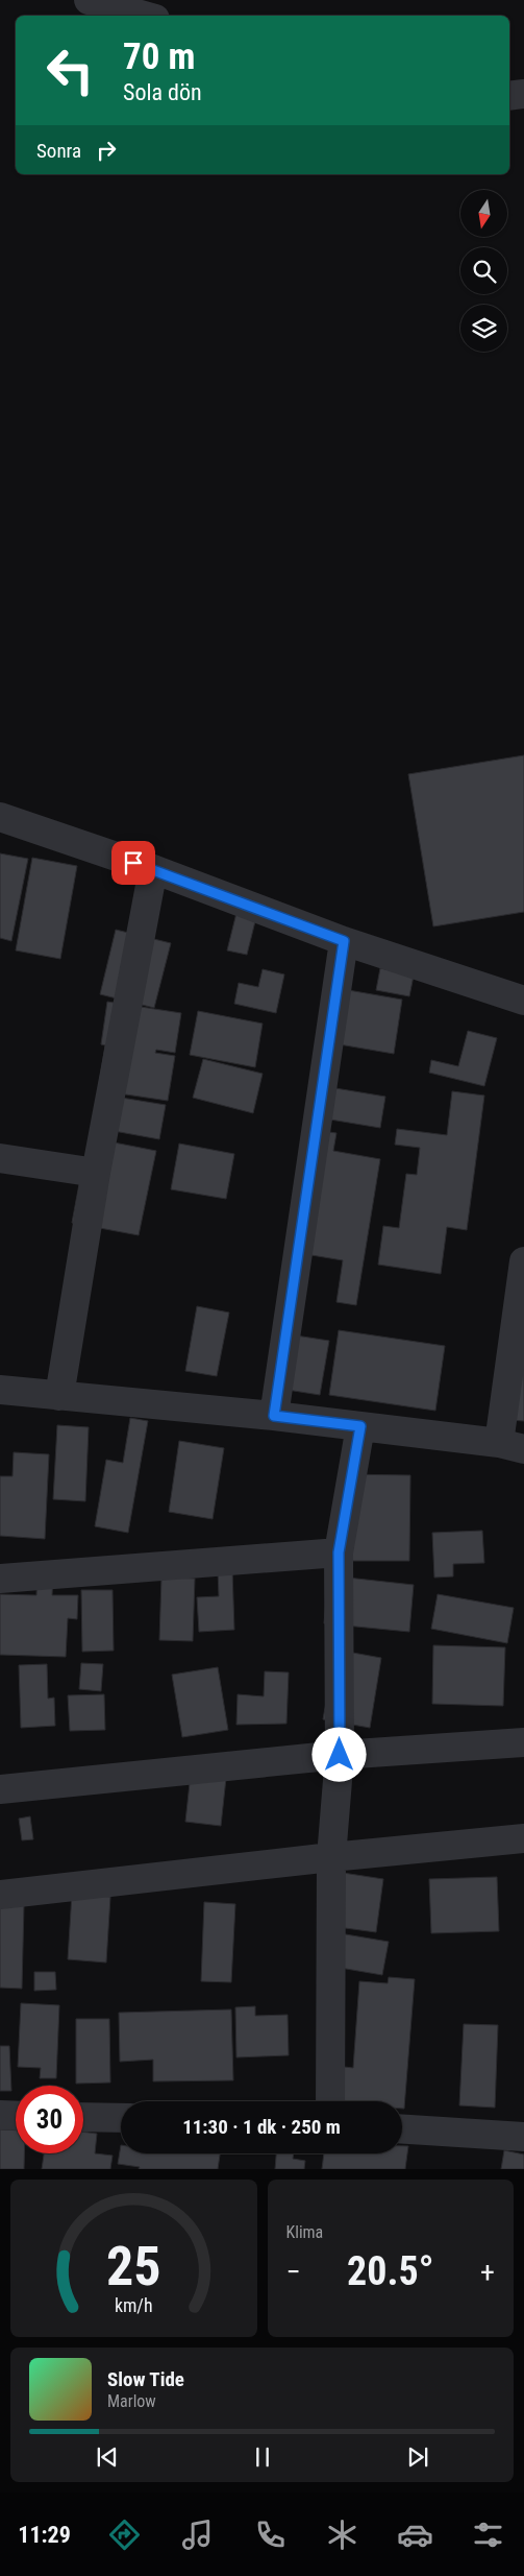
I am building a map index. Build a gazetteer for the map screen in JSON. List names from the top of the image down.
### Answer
{
  "north": "bottom",
  "page": {
    "turn": ["70 m", "Sola dön"],
    "then": "Sonra",
    "limit": "30",
    "trip": "11:30 · 1 dk · 250 m",
    "tile": "Klima",
    "heat": ["−", "20.5°", "+"],
    "song": ["Slow Tide", "Marlow"],
    "tabs": "11:29",
    "gauge": ["25", "km/h"]
  }
}
